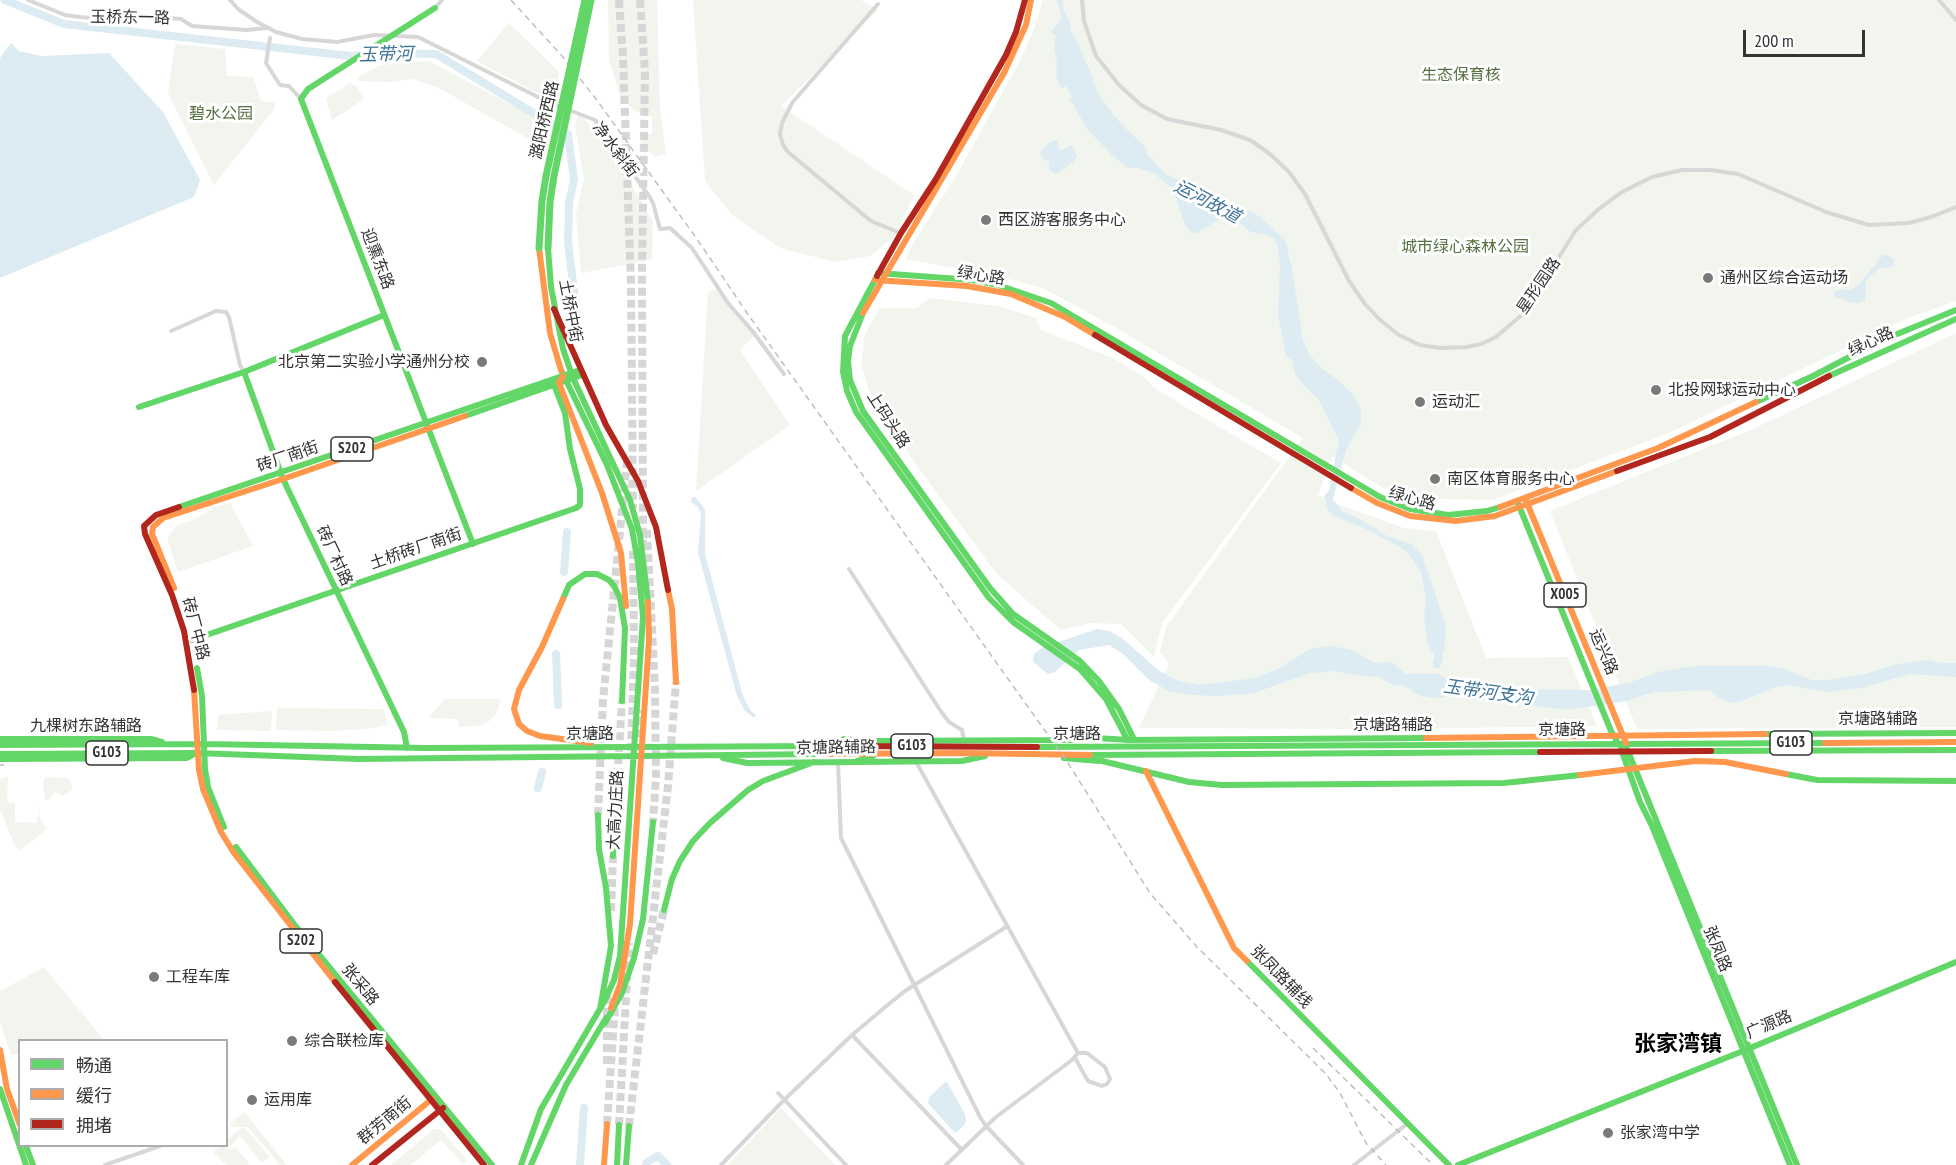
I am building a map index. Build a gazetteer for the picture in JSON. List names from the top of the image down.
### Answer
{
  "streets": {
    "main road": [
      "潞阳桥西路",
      "迎熏东路",
      "绿心路",
      "土桥中街",
      "上码头路",
      "S202",
      "砖厂南街",
      "土桥砖厂南街",
      "砖厂村路",
      "X005",
      "砖厂中路",
      "运兴路",
      "京塘路辅路",
      "九棵树东路辅路",
      "京塘路",
      "G103",
      "大高力庄路",
      "张凤路",
      "张凤路辅线",
      "张采路",
      "广源路",
      "群芳南街"
    ],
    "street": ["玉桥东一路", "净水斜街", "星形园路"]
  },
  "crossings": [
    ["玉桥东一路", "净水斜街"],
    ["潞阳桥西路", "土桥中街"],
    ["潞阳桥西路", "砖厂南街"],
    ["潞阳桥西路", "土桥砖厂南街"],
    ["潞阳桥西路", "大高力庄路"],
    ["迎熏东路", "砖厂南街"],
    ["迎熏东路", "土桥砖厂南街"],
    ["绿心路", "上码头路"],
    ["绿心路", "运兴路"],
    ["土桥中街", "砖厂南街"],
    ["土桥中街", "大高力庄路"],
    ["上码头路", "京塘路辅路"],
    ["砖厂南街", "土桥砖厂南街"],
    ["砖厂南街", "砖厂村路"],
    ["砖厂南街", "砖厂中路"],
    ["砖厂南街", "大高力庄路"],
    ["土桥砖厂南街", "砖厂村路"],
    ["土桥砖厂南街", "砖厂中路"],
    ["土桥砖厂南街", "大高力庄路"],
    ["砖厂村路", "京塘路"],
    ["砖厂中路", "京塘路"],
    ["砖厂中路", "G103"],
    ["砖厂中路", "张采路"],
    ["运兴路", "京塘路辅路"],
    ["运兴路", "京塘路"],
    ["运兴路", "张凤路"],
    ["京塘路辅路", "京塘路"],
    ["京塘路辅路", "张凤路"],
    ["九棵树东路辅路", "京塘路"],
    ["九棵树东路辅路", "G103"],
    ["九棵树东路辅路", "张采路"],
    ["京塘路", "G103"],
    ["京塘路", "大高力庄路"],
    ["京塘路", "张凤路"],
    ["京塘路", "张采路"],
    ["G103", "张采路"],
    ["张凤路", "广源路"],
    ["张采路", "群芳南街"]
  ],
  "districts": ["张家湾镇"],
  "water": ["玉带河", "运河故道", "玉带河支沟"],
  "parks": ["生态保育核", "碧水公园", "城市绿心森林公园"],
  "places": [
    "西区游客服务中心",
    "通州区综合运动场",
    "北京第二实验小学通州分校",
    "北投网球运动中心",
    "运动汇",
    "南区体育服务中心",
    "工程车库",
    "综合联检库",
    "运用库",
    "张家湾中学"
  ],
  "legend": ["畅通", "缓行", "拥堵"],
  "scale_bar": "200 m"
}
